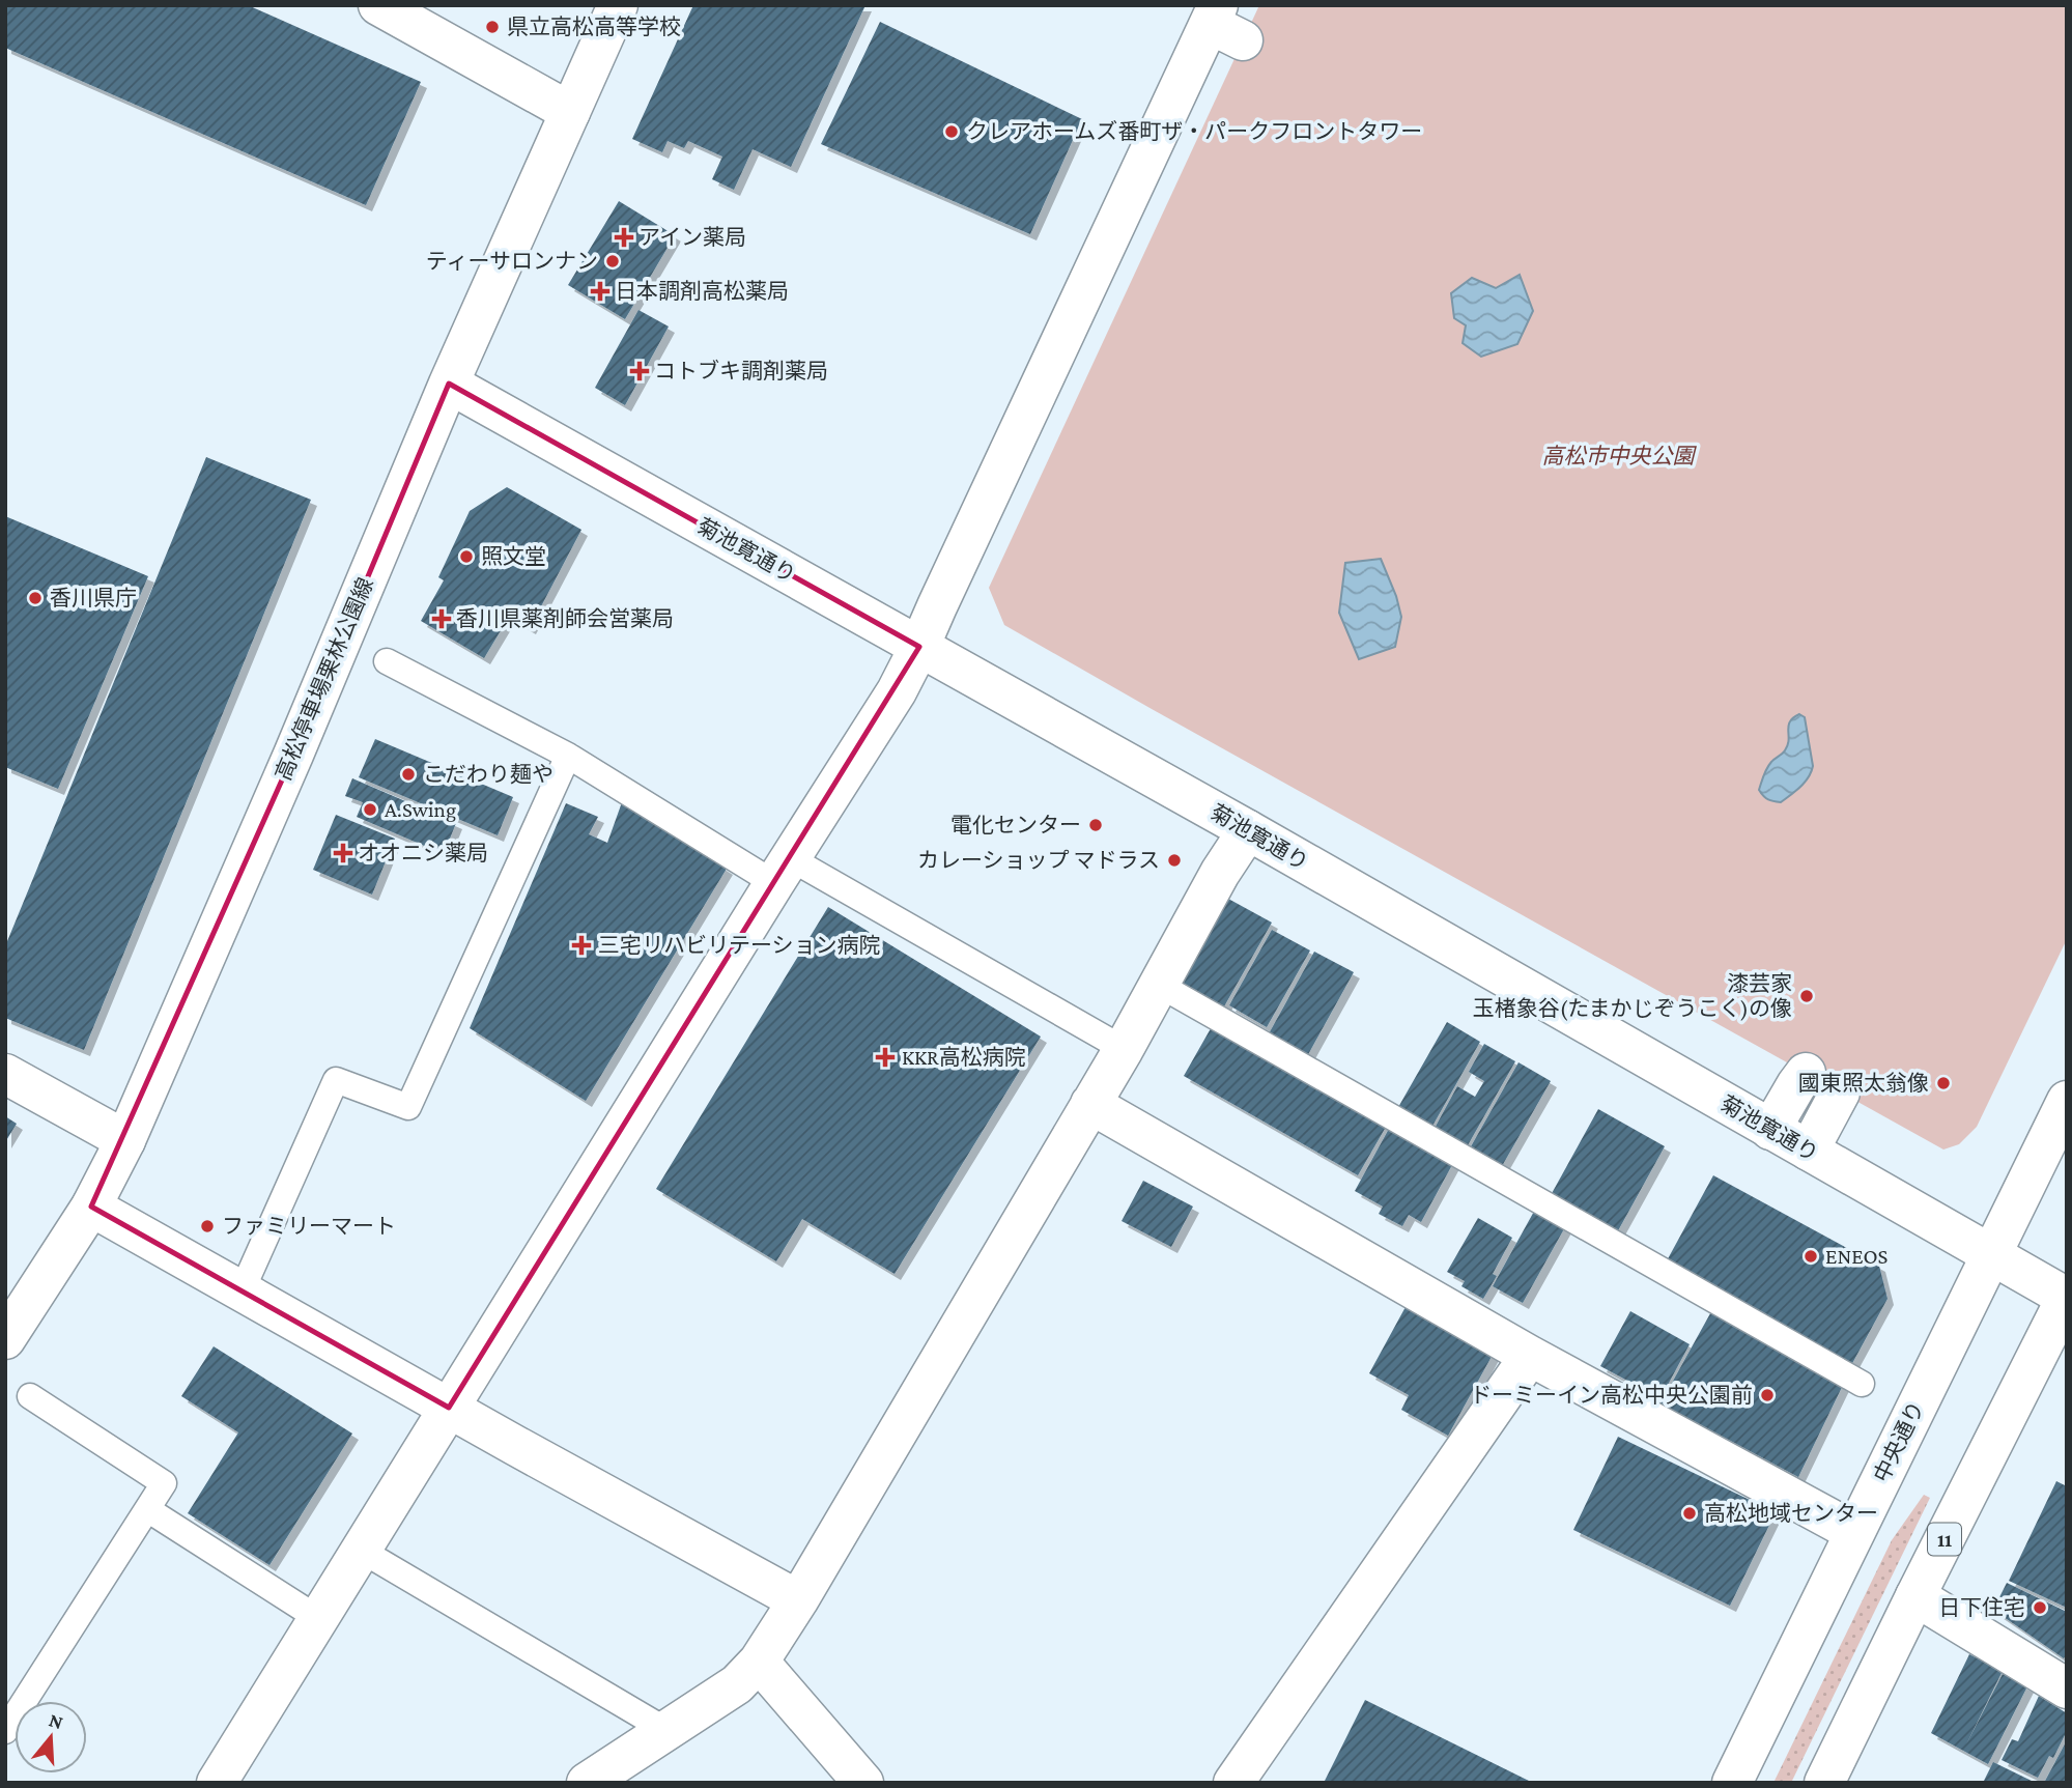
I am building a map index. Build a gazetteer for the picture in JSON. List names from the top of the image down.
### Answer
{
  "streets": {
    "main road": [
      "菊池寛通り",
      "高松停車場栗林公園線",
      "中央通り",
      "11"
    ]
  },
  "crossings": [
    ["菊池寛通り", "高松停車場栗林公園線"],
    ["菊池寛通り", "中央通り"],
    ["菊池寛通り", "11"]
  ],
  "parks": ["高松市中央公園"],
  "places": {
    "other": [
      "県立高松高等学校",
      "クレアホームズ番町ザ・パークフロントタワー",
      "ティーサロンナン",
      "照文堂",
      "香川県庁",
      "こだわり麺や",
      "A.Swing",
      "電化センター",
      "カレーショップ マドラス",
      "漆芸家 玉楮象谷(たまかじぞうこく)の像",
      "國東照太翁像",
      "ファミリーマート",
      "ENEOS",
      "ドーミーイン高松中央公園前",
      "高松地域センター",
      "日下住宅"
    ],
    "health": [
      "アイン薬局",
      "日本調剤高松薬局",
      "コトブキ調剤薬局",
      "香川県薬剤師会営薬局",
      "オオニシ薬局",
      "三宅リハビリテーション病院",
      "KKR高松病院"
    ]
  },
  "north": "top"
}
